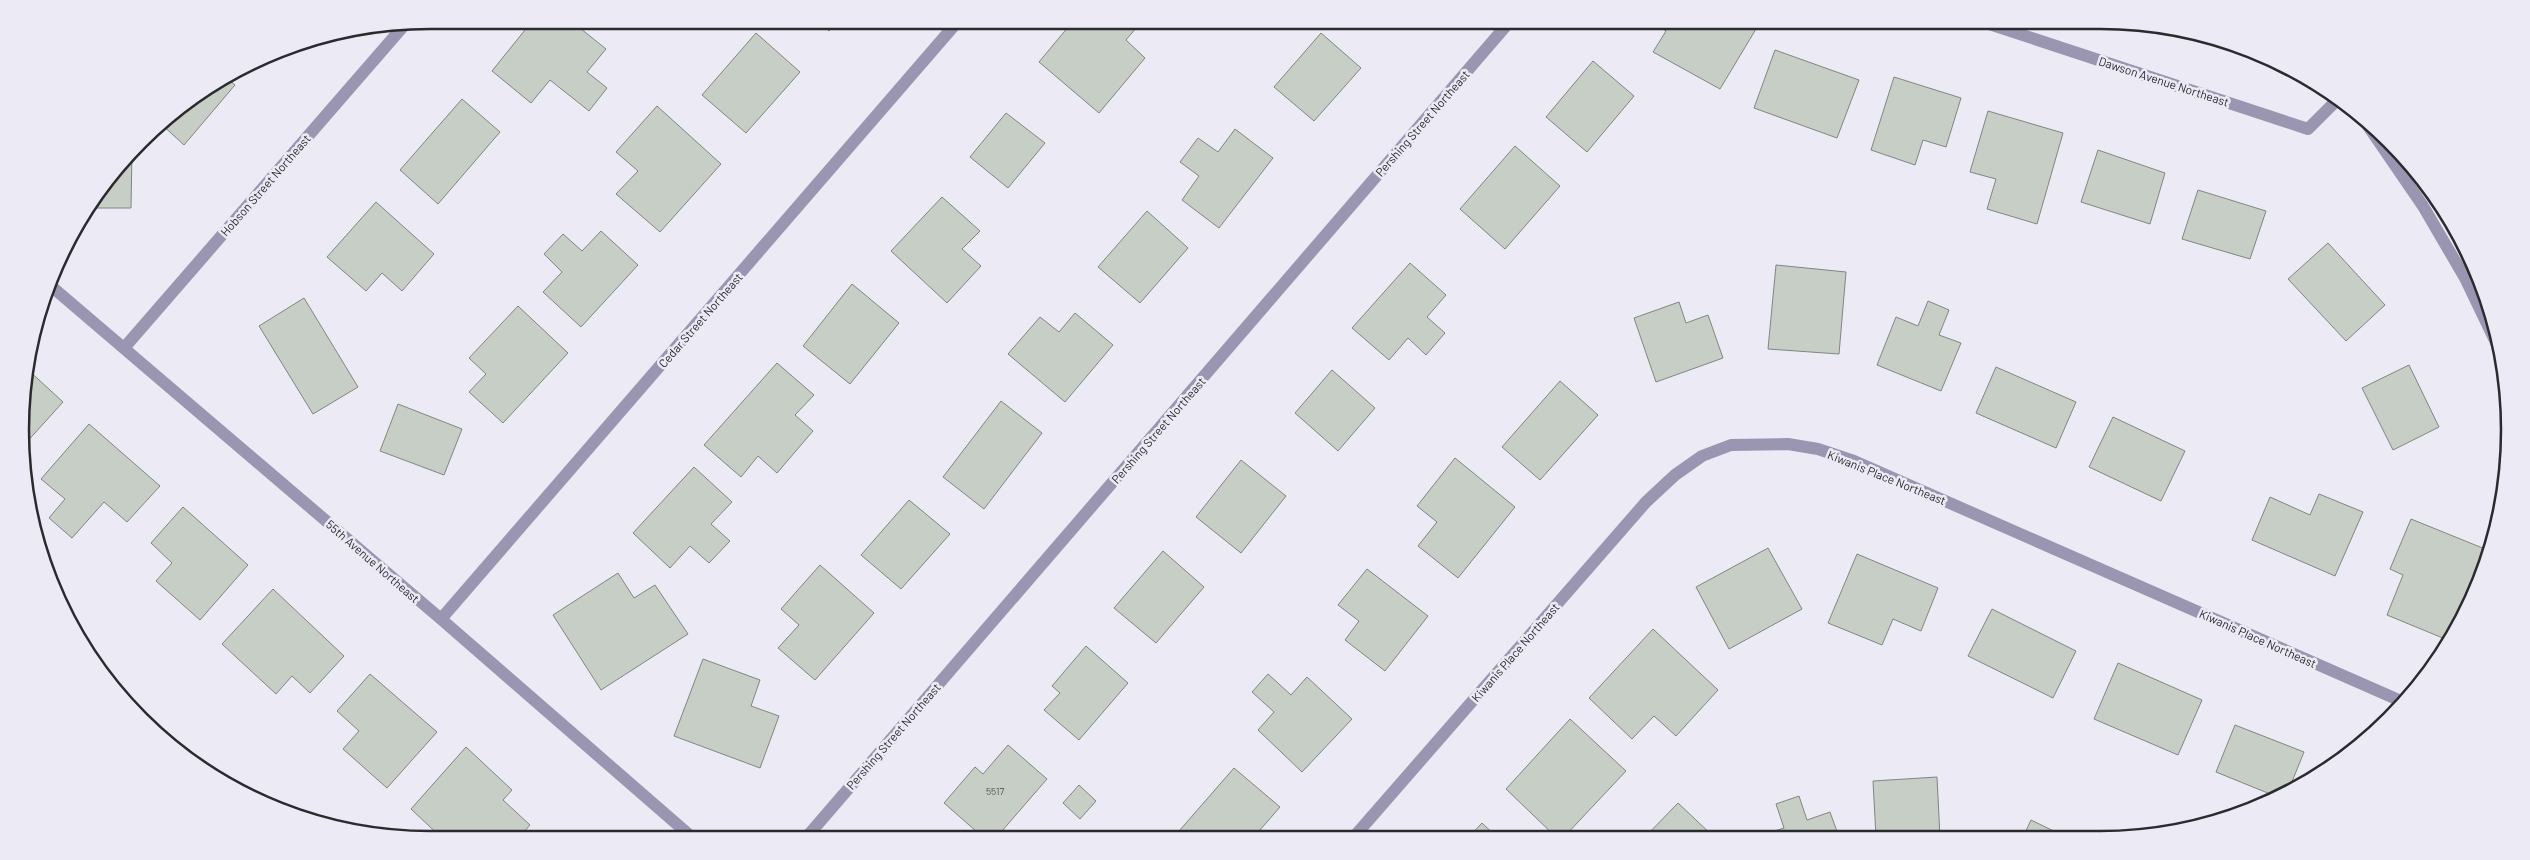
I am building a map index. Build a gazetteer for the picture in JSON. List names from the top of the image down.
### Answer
{
  "streets": {
    "street": [
      "Dawson Avenue Northeast",
      "Pershing Street Northeast",
      "Hobson Street Northeast",
      "Cedar Street Northeast",
      "Kiwanis Place Northeast",
      "55th Avenue Northeast"
    ]
  },
  "crossings": [
    ["Hobson Street Northeast", "55th Avenue Northeast"],
    ["Cedar Street Northeast", "55th Avenue Northeast"]
  ],
  "house_numbers": ["5517"]
}
